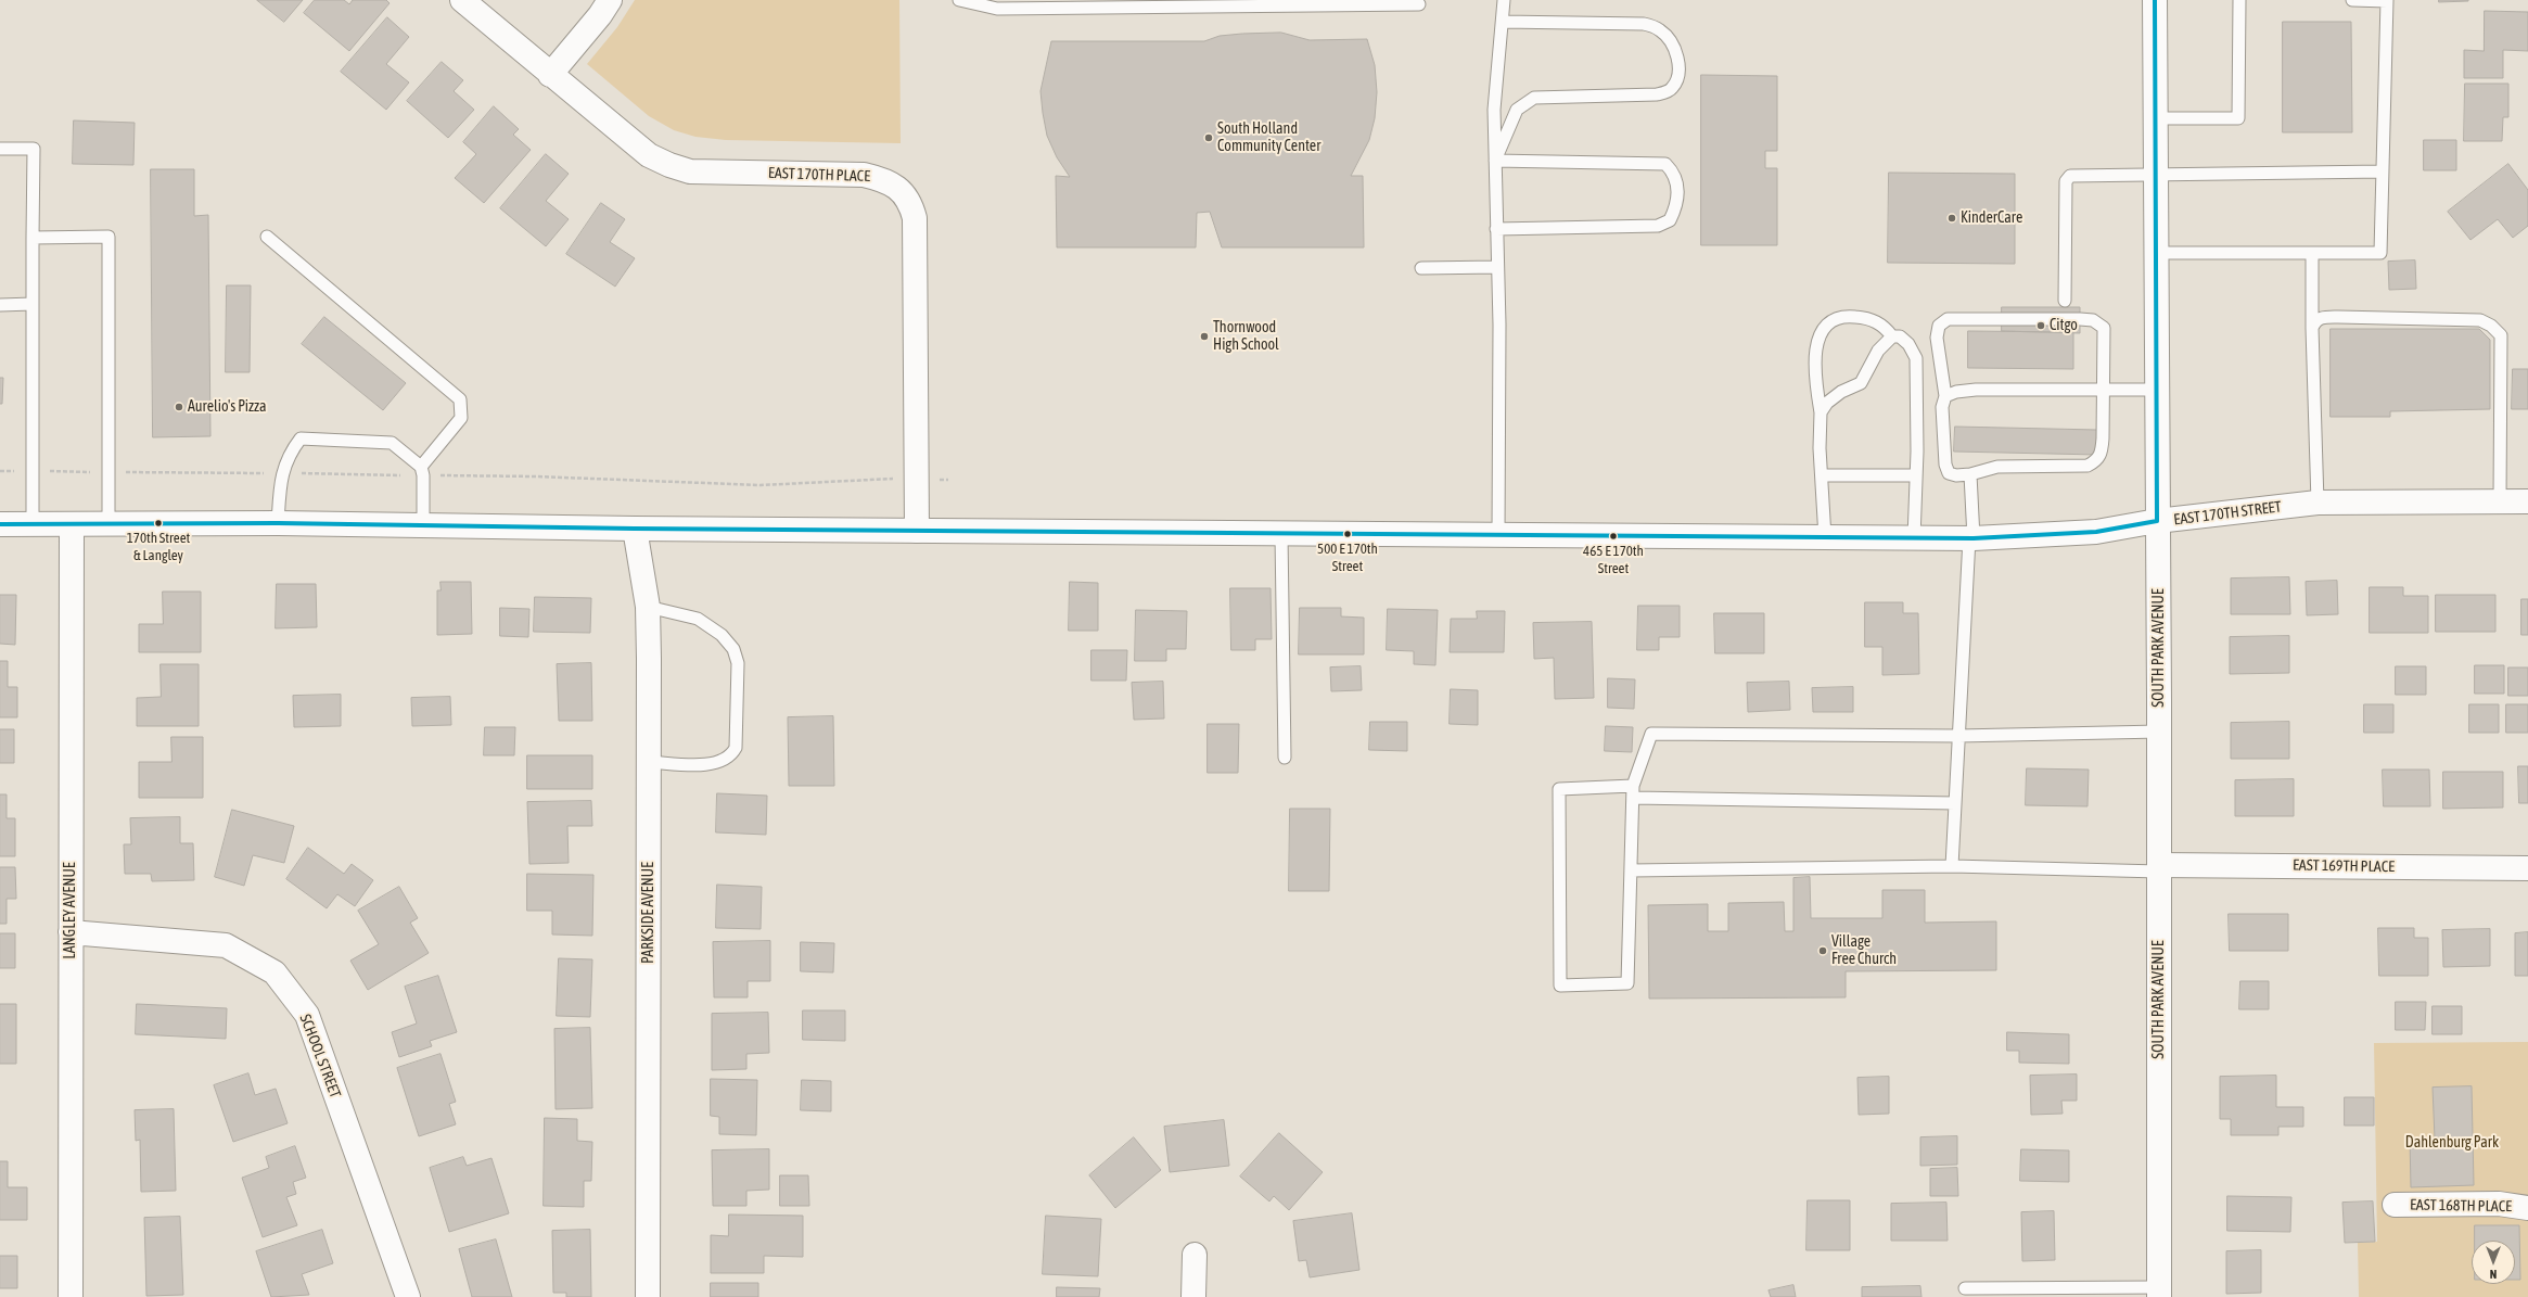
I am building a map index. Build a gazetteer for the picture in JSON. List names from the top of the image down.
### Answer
{
  "streets": {
    "street": [
      "EAST 170TH PLACE",
      "EAST 170TH STREET",
      "SOUTH PARK AVENUE",
      "EAST 169TH PLACE",
      "LANGLEY AVENUE",
      "PARKSIDE AVENUE",
      "SCHOOL STREET",
      "EAST 168TH PLACE"
    ]
  },
  "crossings": [
    ["EAST 170TH PLACE", "EAST 170TH STREET"],
    ["EAST 170TH STREET", "SOUTH PARK AVENUE"],
    ["EAST 170TH STREET", "LANGLEY AVENUE"],
    ["EAST 170TH STREET", "PARKSIDE AVENUE"],
    ["SOUTH PARK AVENUE", "EAST 169TH PLACE"],
    ["LANGLEY AVENUE", "SCHOOL STREET"]
  ],
  "parks": ["Dahlenburg Park"],
  "places": [
    "South Holland Community Center",
    "KinderCare",
    "Citgo",
    "Thornwood High School",
    "Aurelio's Pizza",
    "170th Street & Langley",
    "500 E 170th Street",
    "465 E 170th Street",
    "Village Free Church"
  ],
  "north": "bottom"
}
